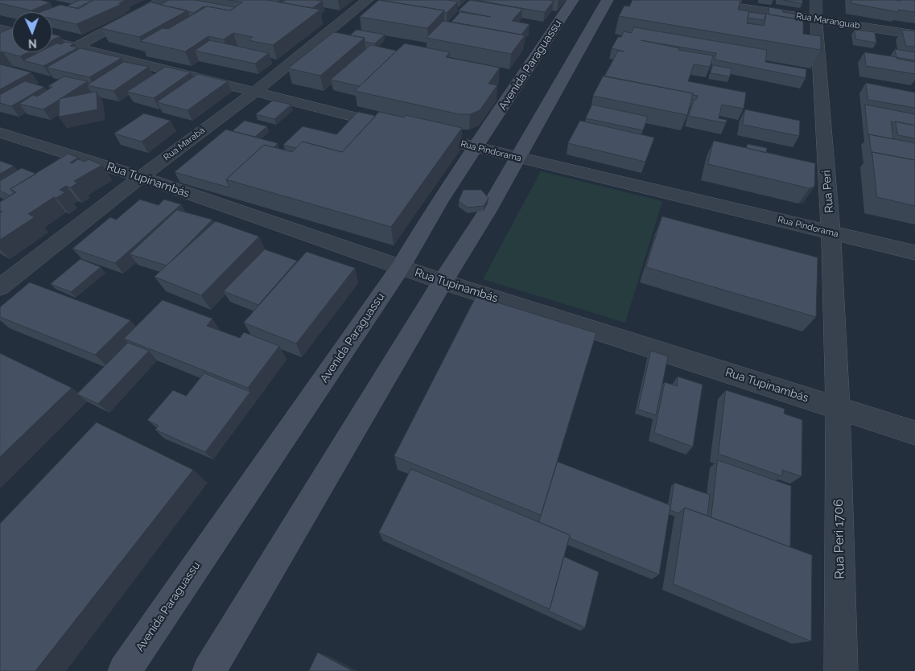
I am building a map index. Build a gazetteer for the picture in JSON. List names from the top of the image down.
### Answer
{
  "streets": {
    "main road": ["Avenida Paraguassu"],
    "street": [
      "Rua Maranguab",
      "Rua Marabá",
      "Rua Pindorama",
      "Rua Tupinambás",
      "Rua Peri",
      "Rua Peri 1706"
    ]
  },
  "crossings": [
    ["Rua Maranguab", "Rua Peri"],
    ["Avenida Paraguassu", "Rua Pindorama"],
    ["Avenida Paraguassu", "Rua Tupinambás"],
    ["Rua Marabá", "Rua Pindorama"],
    ["Rua Marabá", "Rua Tupinambás"],
    ["Rua Pindorama", "Rua Peri"],
    ["Rua Tupinambás", "Rua Peri"],
    ["Rua Tupinambás", "Rua Peri 1706"],
    ["Rua Peri", "Rua Peri 1706"]
  ],
  "north": "bottom"
}
